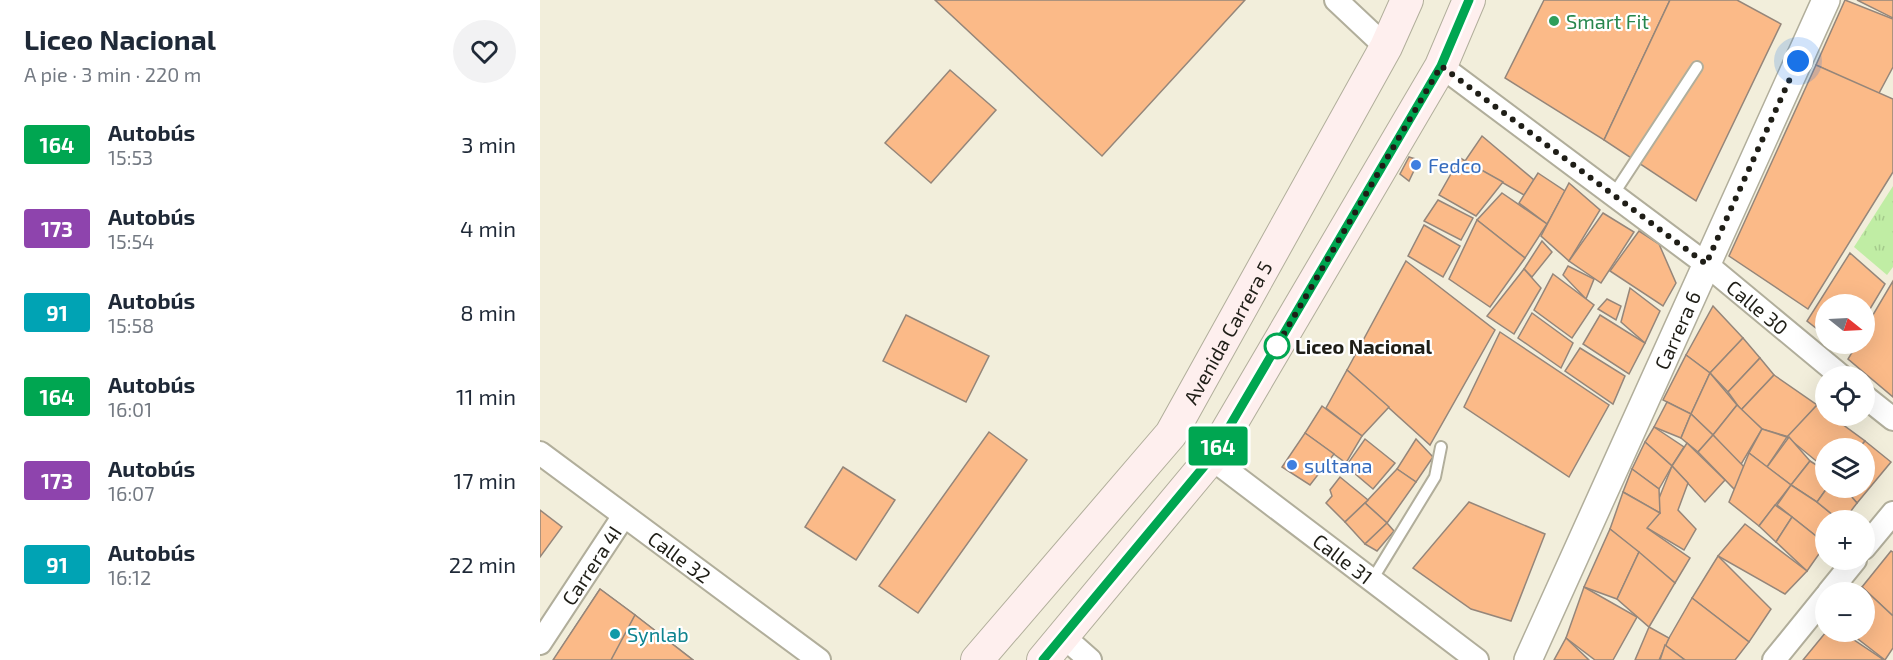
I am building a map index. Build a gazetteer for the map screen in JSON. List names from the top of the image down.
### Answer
{
  "streets": {
    "main road": ["Avenida Carrera 5"],
    "street": [
      "Calle 30",
      "Carrera 6",
      "Calle 32",
      "Calle 31",
      "Carrera 4I"
    ]
  },
  "crossings": [
    ["Calle 30", "Carrera 6"],
    ["Calle 32", "Carrera 4I"]
  ],
  "places": [
    "Smart Fit",
    "Fedco",
    "Liceo Nacional",
    "sultana",
    "Synlab"
  ],
  "lines": ["bus line 164"],
  "north": "right",
  "page": {
    "heading": ["Liceo Nacional", "A pie · 3 min · 220 m"],
    "on_map": "164",
    "list": [
      {
        "mark": "164",
        "name": "Autobús",
        "note": "15:53",
        "value": "3 min"
      },
      {
        "mark": "173",
        "name": "Autobús",
        "note": "15:54",
        "value": "4 min"
      },
      {
        "mark": "91",
        "name": "Autobús",
        "note": "15:58",
        "value": "8 min"
      },
      {
        "mark": "164",
        "name": "Autobús",
        "note": "16:01",
        "value": "11 min"
      },
      {
        "mark": "173",
        "name": "Autobús",
        "note": "16:07",
        "value": "17 min"
      },
      {
        "mark": "91",
        "name": "Autobús",
        "note": "16:12",
        "value": "22 min"
      }
    ],
    "map_buttons": ["+", "−"]
  }
}
